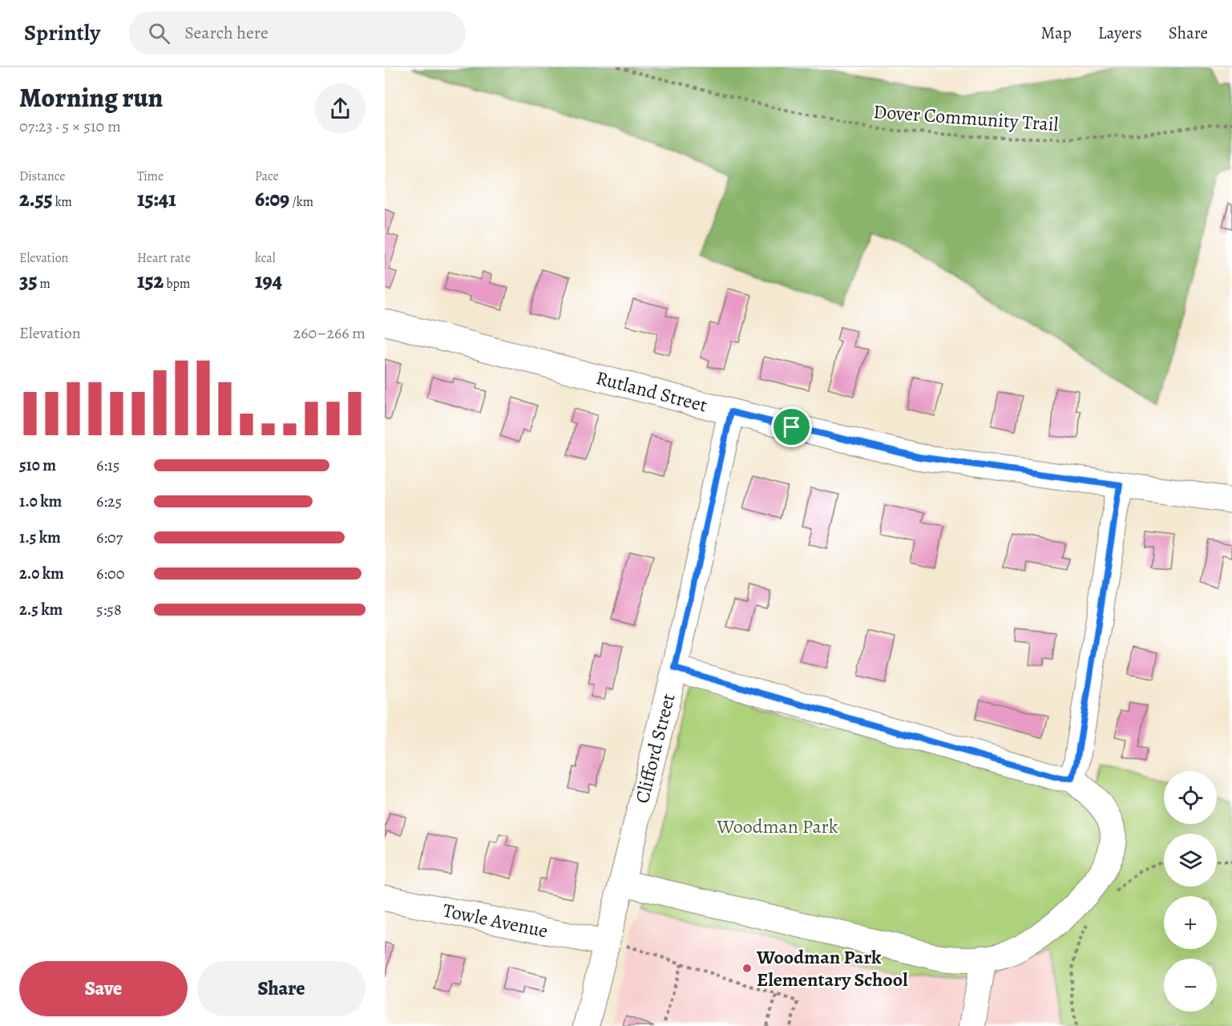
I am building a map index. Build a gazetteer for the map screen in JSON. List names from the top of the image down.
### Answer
{
  "streets": {
    "street": ["Rutland Street", "Clifford Street", "Towle Avenue"],
    "path": ["Dover Community Trail"]
  },
  "crossings": [
    ["Rutland Street", "Clifford Street"],
    ["Clifford Street", "Towle Avenue"]
  ],
  "parks": ["Woodman Park"],
  "places": ["Woodman Park Elementary School"],
  "page": {
    "header": "Sprintly",
    "search": "Search here",
    "nav": ["Map", "Layers", "Share"],
    "heading": ["Morning run", "07:23 · 5 × 510 m"],
    "stats": [
      ["Distance", "2.55 km"],
      ["Time", "15:41"],
      ["Pace", "6:09 /km"],
      ["Elevation", "35 m"],
      ["Heart rate", "152 bpm"],
      ["kcal", "194"]
    ],
    "chart": ["Elevation", "260–266 m"],
    "list": [
      {
        "name": "510 m",
        "note": "6:15"
      },
      {
        "name": "1.0 km",
        "note": "6:25"
      },
      {
        "name": "1.5 km",
        "note": "6:07"
      },
      {
        "name": "2.0 km",
        "note": "6:00"
      },
      {
        "name": "2.5 km",
        "note": "5:58"
      }
    ],
    "map_buttons": ["+", "−"],
    "buttons": ["Save", "Share"]
  }
}
